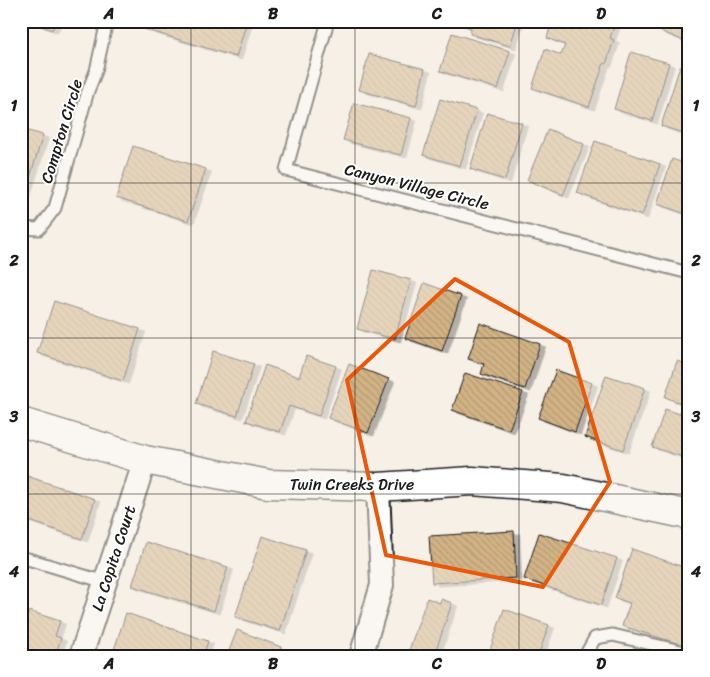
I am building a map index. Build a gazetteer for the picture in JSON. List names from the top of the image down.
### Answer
{
  "streets": {
    "street": ["Twin Creeks Drive", "La Copita Court"],
    "lane": ["Compton Circle", "Canyon Village Circle"]
  },
  "crossings": [
    ["Twin Creeks Drive", "La Copita Court"]
  ],
  "grid": {
    "columns": [
      "A",
      "B",
      "C",
      "D"
    ],
    "rows": [
      "1",
      "2",
      "3",
      "4"
    ]
  }
}
